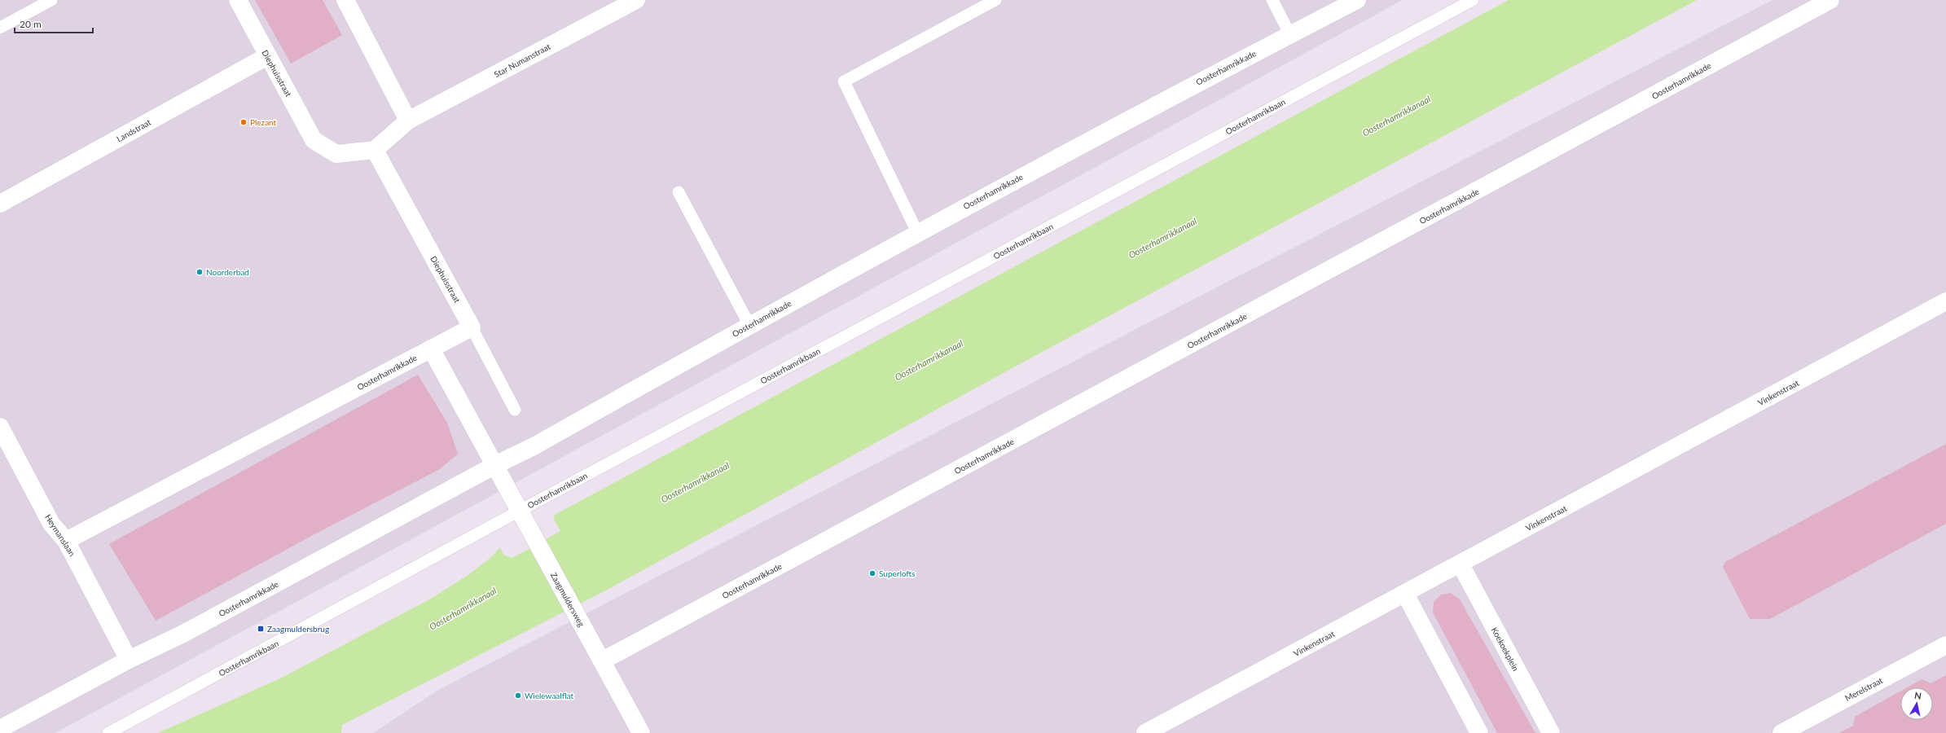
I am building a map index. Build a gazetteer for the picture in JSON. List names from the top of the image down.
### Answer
{
  "streets": {
    "street": [
      "Star Numanstraat",
      "Oosterhamrikkade",
      "Diephuisstraat",
      "Landstraat",
      "Vinkenstraat",
      "Heymanslaan",
      "Zaagmuldersweg",
      "Koekoekplein",
      "Merelstraat"
    ],
    "lane": ["Oosterhamrikbaan"]
  },
  "crossings": [
    ["Oosterhamrikkade", "Diephuisstraat"],
    ["Oosterhamrikkade", "Heymanslaan"],
    ["Oosterhamrikkade", "Zaagmuldersweg"],
    ["Diephuisstraat", "Landstraat"],
    ["Oosterhamrikbaan", "Zaagmuldersweg"],
    ["Vinkenstraat", "Koekoekplein"]
  ],
  "water": ["Oosterhamrikkanaal"],
  "places": {
    "other": [
      "Plezant",
      "Noorderbad",
      "Superlofts",
      "Wielewaalflat"
    ],
    "transit": ["Zaagmuldersbrug"]
  },
  "scale_bar": "20 m",
  "north": "top"
}
